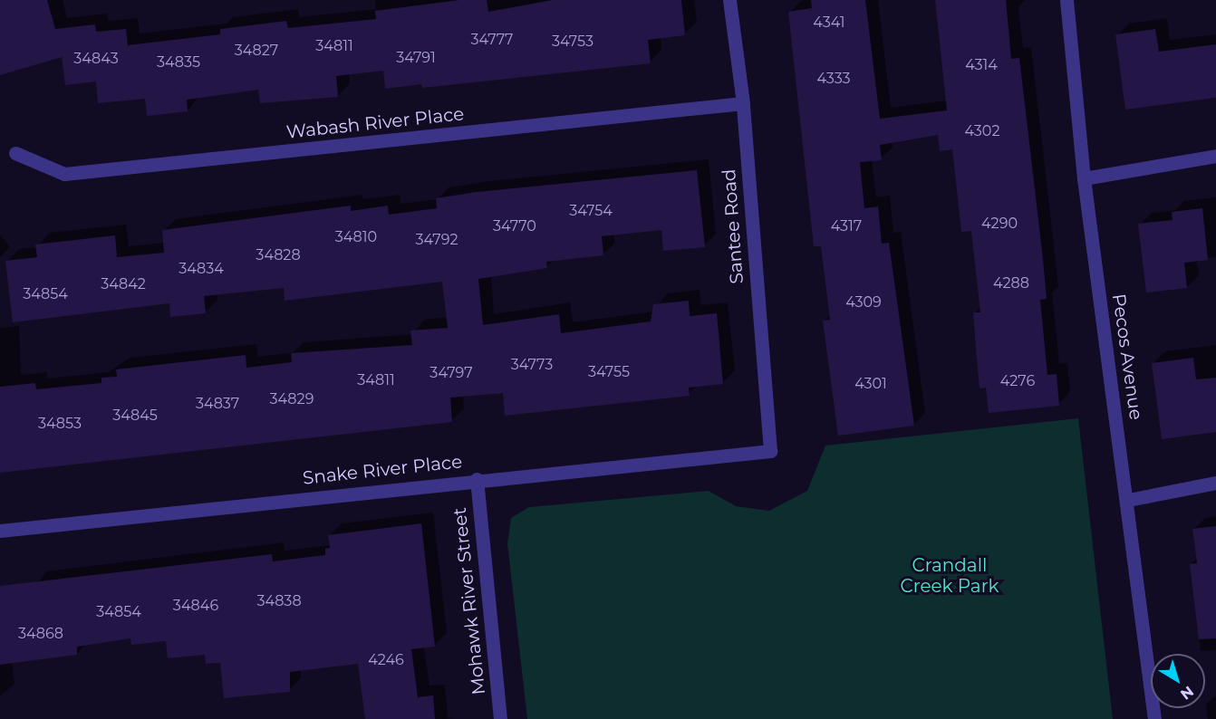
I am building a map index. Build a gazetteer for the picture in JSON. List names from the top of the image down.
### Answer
{
  "streets": {
    "street": [
      "Wabash River Place",
      "Santee Road",
      "Pecos Avenue",
      "Snake River Place",
      "Mohawk River Street"
    ]
  },
  "crossings": [
    ["Wabash River Place", "Santee Road"],
    ["Santee Road", "Snake River Place"],
    ["Snake River Place", "Mohawk River Street"]
  ],
  "parks": ["Crandall Creek Park"],
  "house_numbers": [
    "4341",
    "34777",
    "34753",
    "34811",
    "34827",
    "34791",
    "34843",
    "34835",
    "4314",
    "4333",
    "4302",
    "34754",
    "4290",
    "34770",
    "4317",
    "34810",
    "34792",
    "34828",
    "34834",
    "4288",
    "34842",
    "34854",
    "4309",
    "34773",
    "34755",
    "34797",
    "34811",
    "4276",
    "4301",
    "34829",
    "34837",
    "34845",
    "34853",
    "34838",
    "34846",
    "34854",
    "34868",
    "4246"
  ],
  "north": "bottom right"
}
